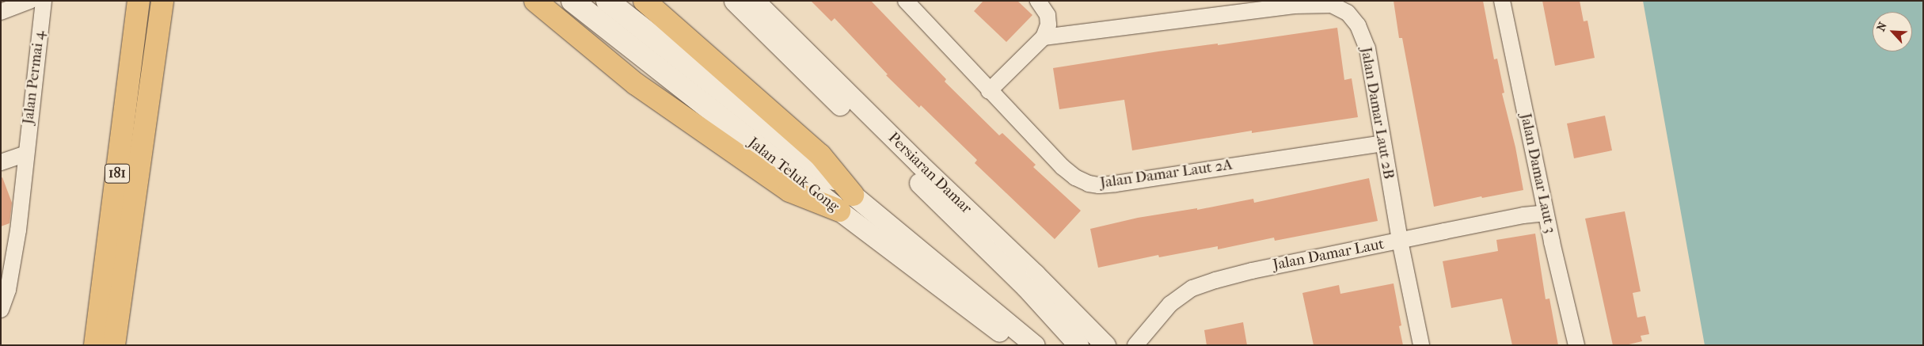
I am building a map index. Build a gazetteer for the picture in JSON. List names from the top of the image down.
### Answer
{
  "streets": {
    "main road": ["181", "Jalan Teluk Gong"],
    "street": [
      "Jalan Permai 4",
      "Jalan Damar Laut 2B",
      "Persiaran Damar",
      "Jalan Damar Laut 3",
      "Jalan Damar Laut 2A",
      "Jalan Damar Laut"
    ]
  },
  "crossings": [
    ["Jalan Damar Laut 2B", "Jalan Damar Laut 2A"],
    ["Jalan Damar Laut 2B", "Jalan Damar Laut"],
    ["Jalan Damar Laut 3", "Jalan Damar Laut"]
  ],
  "north": "top left"
}
